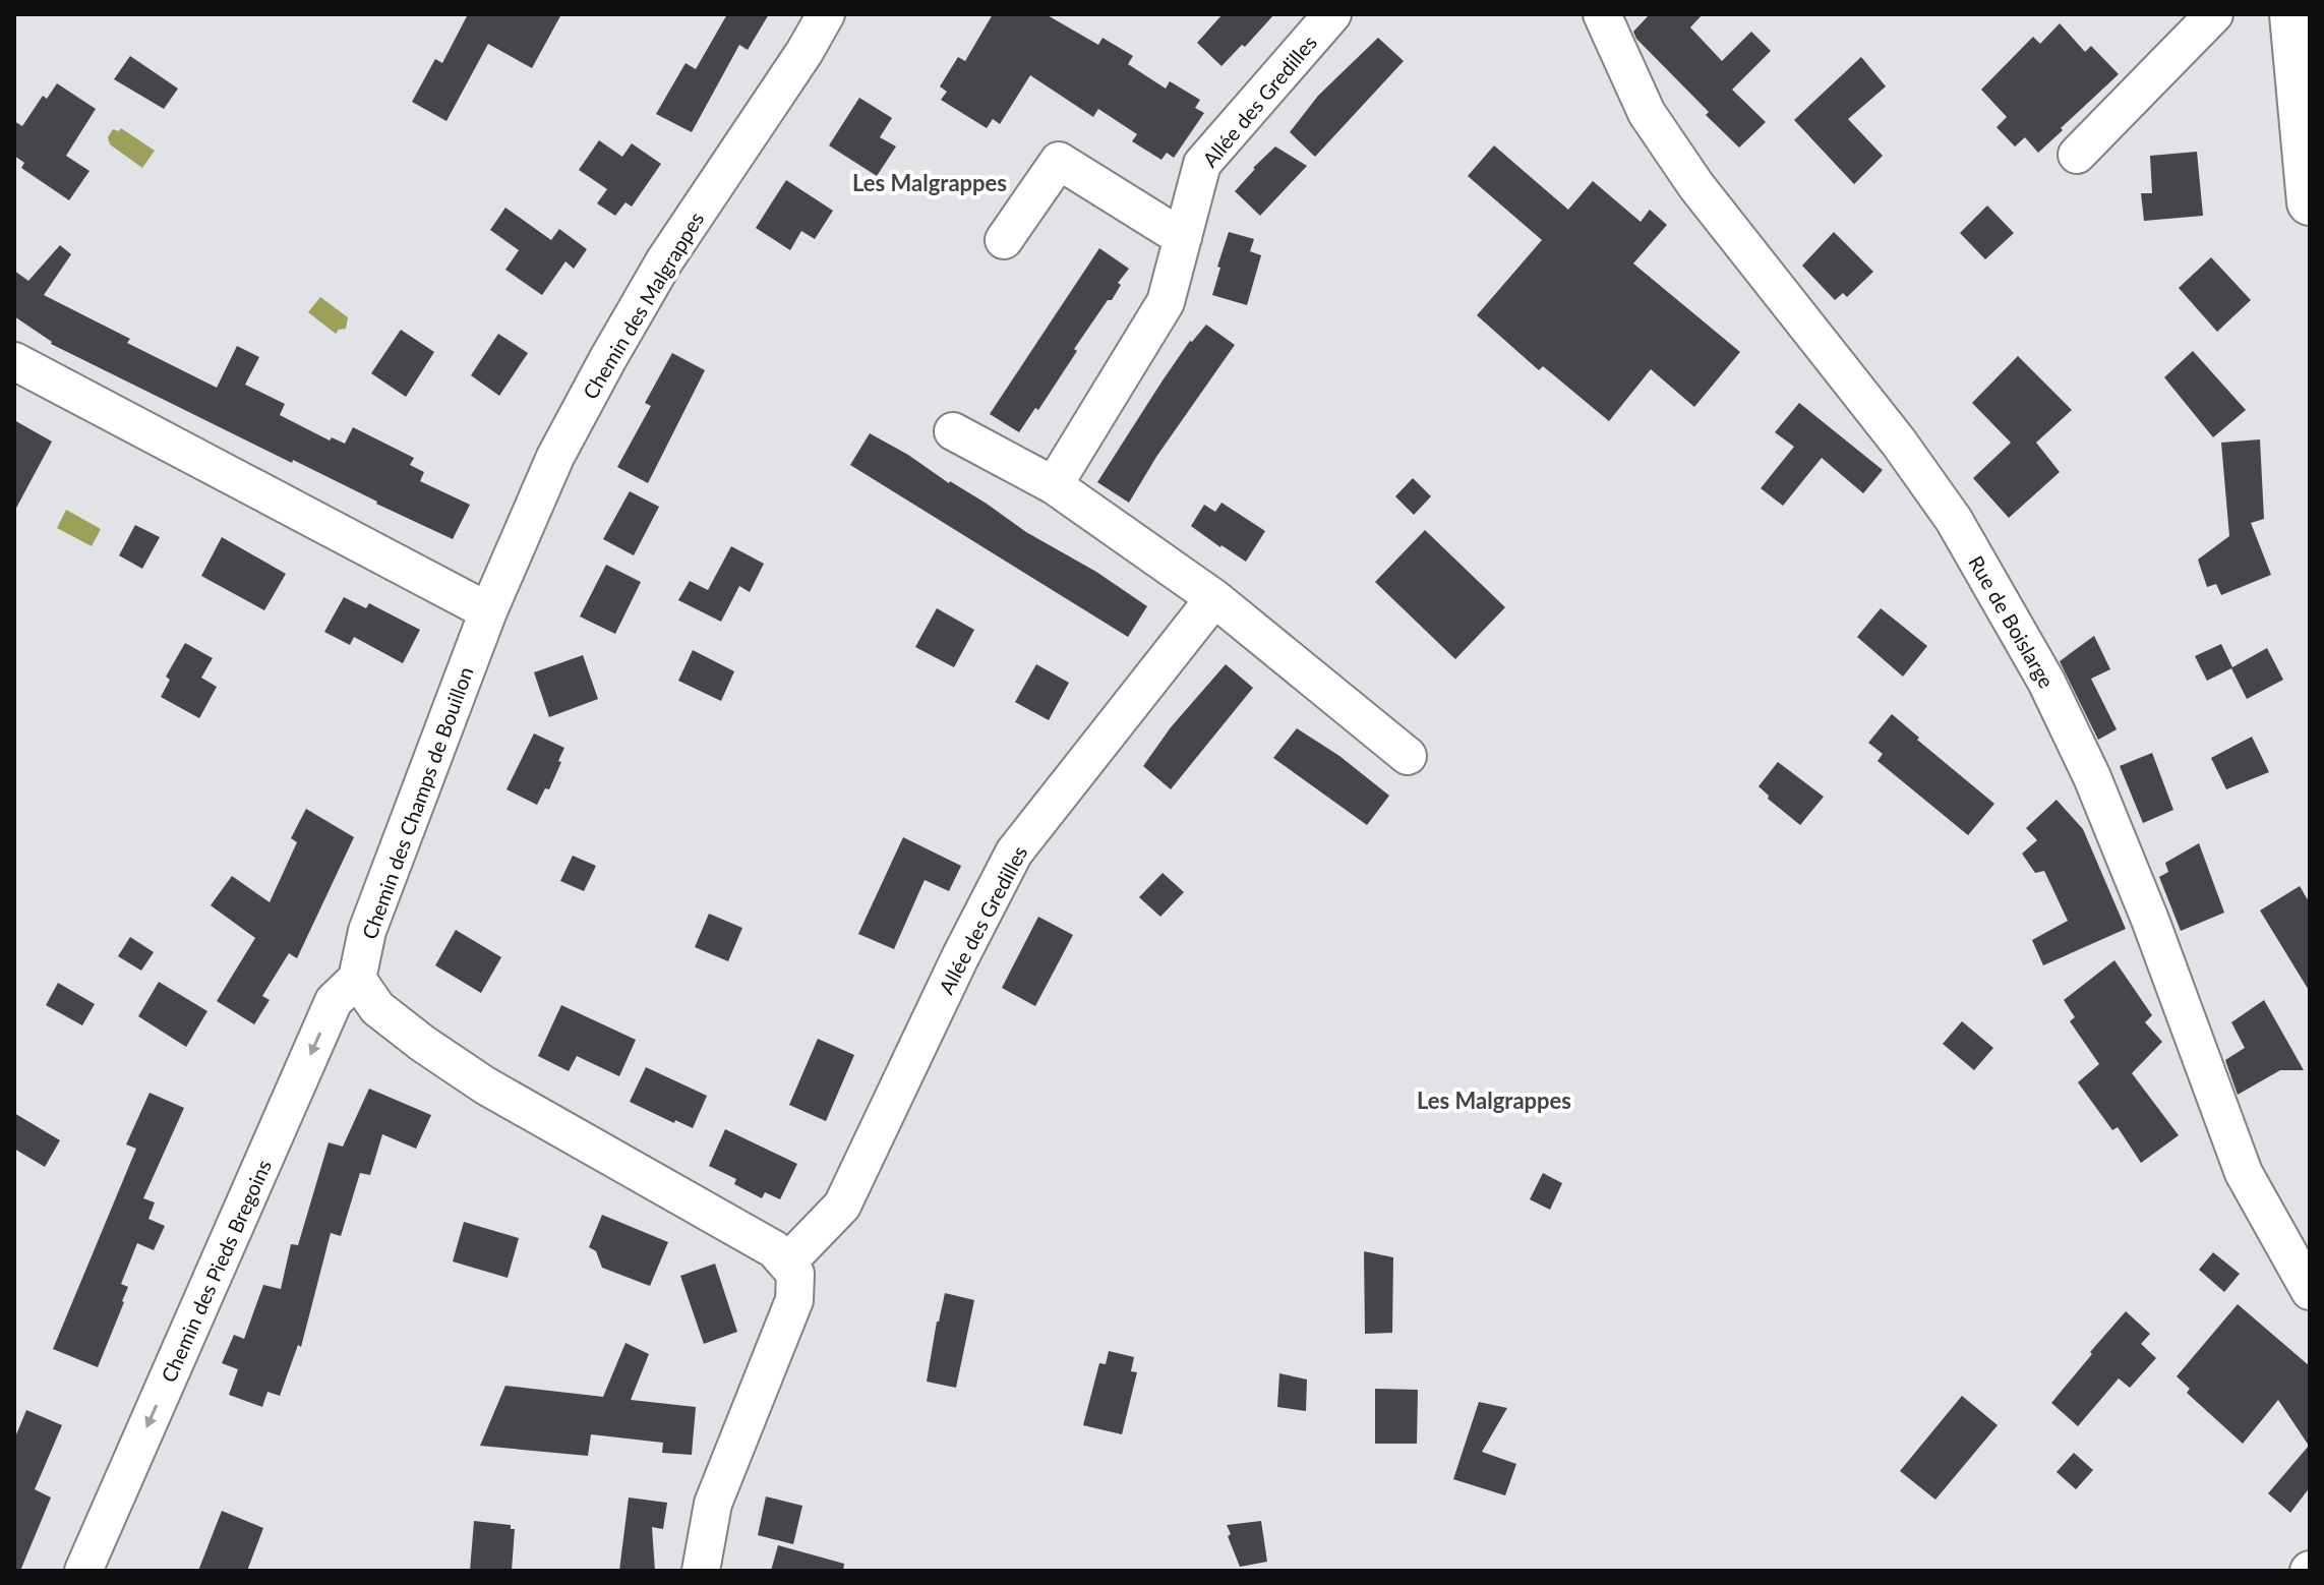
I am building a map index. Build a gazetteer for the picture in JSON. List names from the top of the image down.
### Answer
{
  "streets": {
    "street": [
      "Allée des Gredilles",
      "Chemin des Malgrappes",
      "Rue de Boislarge",
      "Chemin des Champs de Bouillon",
      "Chemin des Pieds Bregoins"
    ]
  },
  "crossings": [
    ["Chemin des Malgrappes", "Chemin des Champs de Bouillon"],
    ["Chemin des Champs de Bouillon", "Chemin des Pieds Bregoins"]
  ],
  "one_way": ["Chemin des Pieds Bregoins"],
  "districts": ["Les Malgrappes", "Les Malgrappes"]
}
